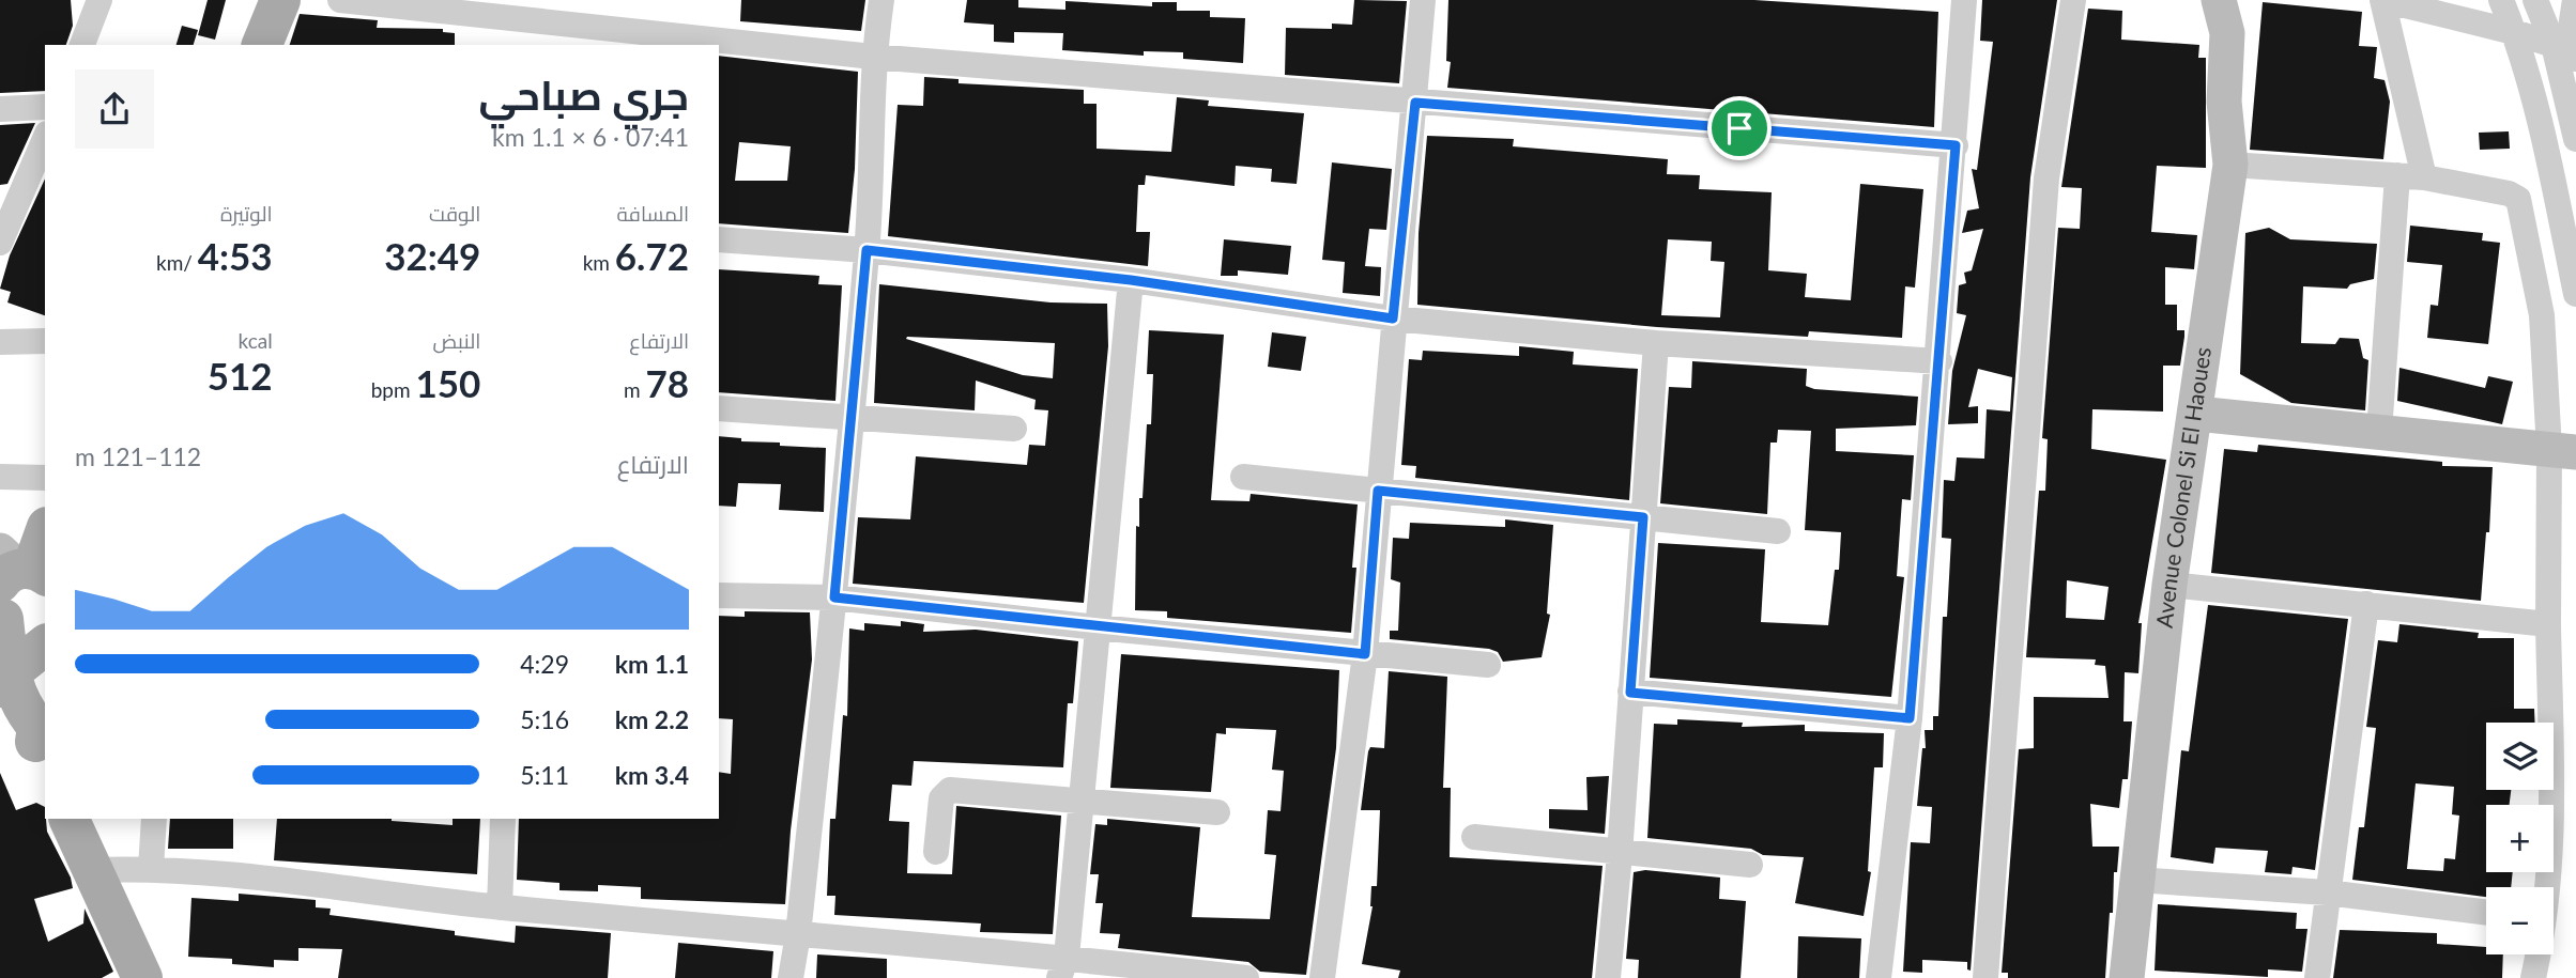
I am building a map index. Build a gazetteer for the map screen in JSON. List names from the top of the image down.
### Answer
{
  "streets": {
    "street": ["Avenue Colonel Si El Haoues"]
  },
  "page": {
    "heading": ["جري صباحي", "07:41 · 6 × 1.1 km"],
    "stats": [
      ["المسافة", "6.72 km"],
      ["الوقت", "32:49"],
      ["الوتيرة", "4:53 /km"],
      ["الارتفاع", "78 m"],
      ["النبض", "150 bpm"],
      ["kcal", "512"]
    ],
    "chart": ["الارتفاع", "112–121 m"],
    "list": [
      {
        "name": "1.1 km",
        "note": "4:29"
      },
      {
        "name": "2.2 km",
        "note": "5:16"
      },
      {
        "name": "3.4 km",
        "note": "5:11"
      }
    ],
    "map_buttons": ["+", "−"]
  }
}
